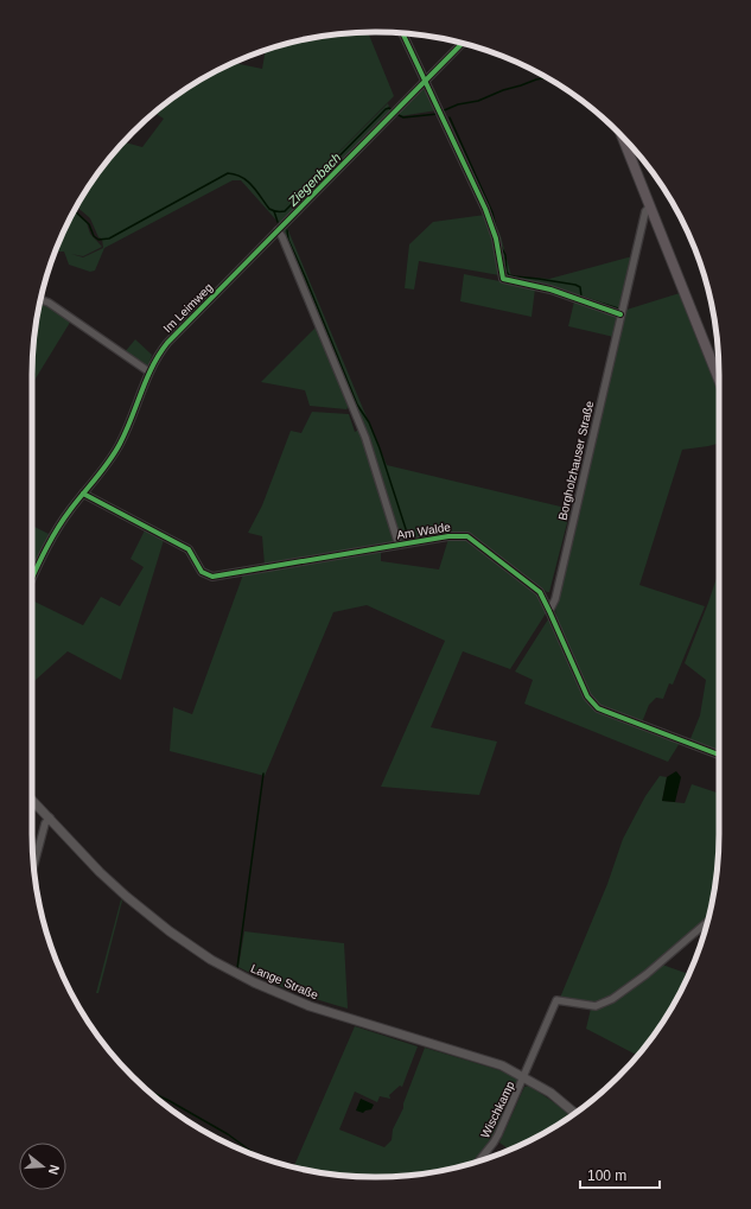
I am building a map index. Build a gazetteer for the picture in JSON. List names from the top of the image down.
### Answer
{
  "streets": {
    "street": [
      "Im Leimweg",
      "Borgholzhauser Straße",
      "Am Walde",
      "Lange Straße",
      "Wischkamp"
    ]
  },
  "crossings": [
    ["Im Leimweg", "Am Walde"],
    ["Borgholzhauser Straße", "Am Walde"],
    ["Lange Straße", "Wischkamp"]
  ],
  "water": ["Ziegenbach"],
  "scale_bar": "100 m",
  "north": "right"
}
